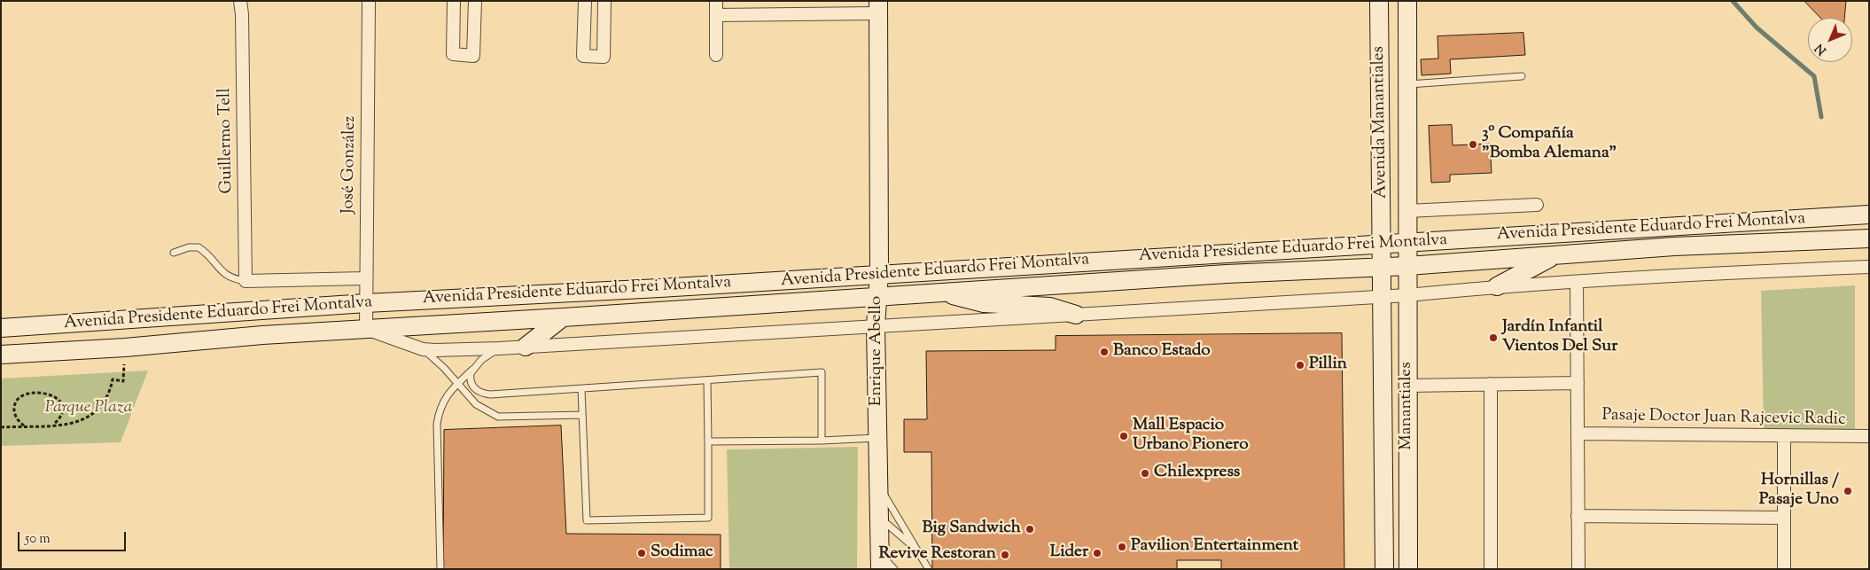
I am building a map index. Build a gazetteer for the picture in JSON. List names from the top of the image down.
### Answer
{
  "streets": {
    "main road": [
      "Avenida Manantiales",
      "Avenida Presidente Eduardo Frei Montalva",
      "Enrique Abello",
      "Manantiales"
    ],
    "street": ["Guillermo Tell", "José González", "Pasaje Doctor Juan Rajcevic Radic"]
  },
  "crossings": [
    ["Avenida Manantiales", "Avenida Presidente Eduardo Frei Montalva"],
    ["Avenida Manantiales", "Manantiales"],
    ["José González", "Avenida Presidente Eduardo Frei Montalva"],
    ["Avenida Presidente Eduardo Frei Montalva", "Enrique Abello"],
    ["Avenida Presidente Eduardo Frei Montalva", "Manantiales"]
  ],
  "parks": ["Parque Plaza"],
  "places": [
    "3º Compañía \"Bomba Alemana\"",
    "Jardín Infantil Vientos Del Sur",
    "Banco Estado",
    "Pillin",
    "Mall Espacio Urbano Pionero",
    "Chilexpress",
    "Hornillas / Pasaje Uno",
    "Big Sandwich",
    "Pavilion Entertainment",
    "Sodimac",
    "Lider",
    "Revive Restoran"
  ],
  "scale_bar": "50 m",
  "north": "bottom left"
}
